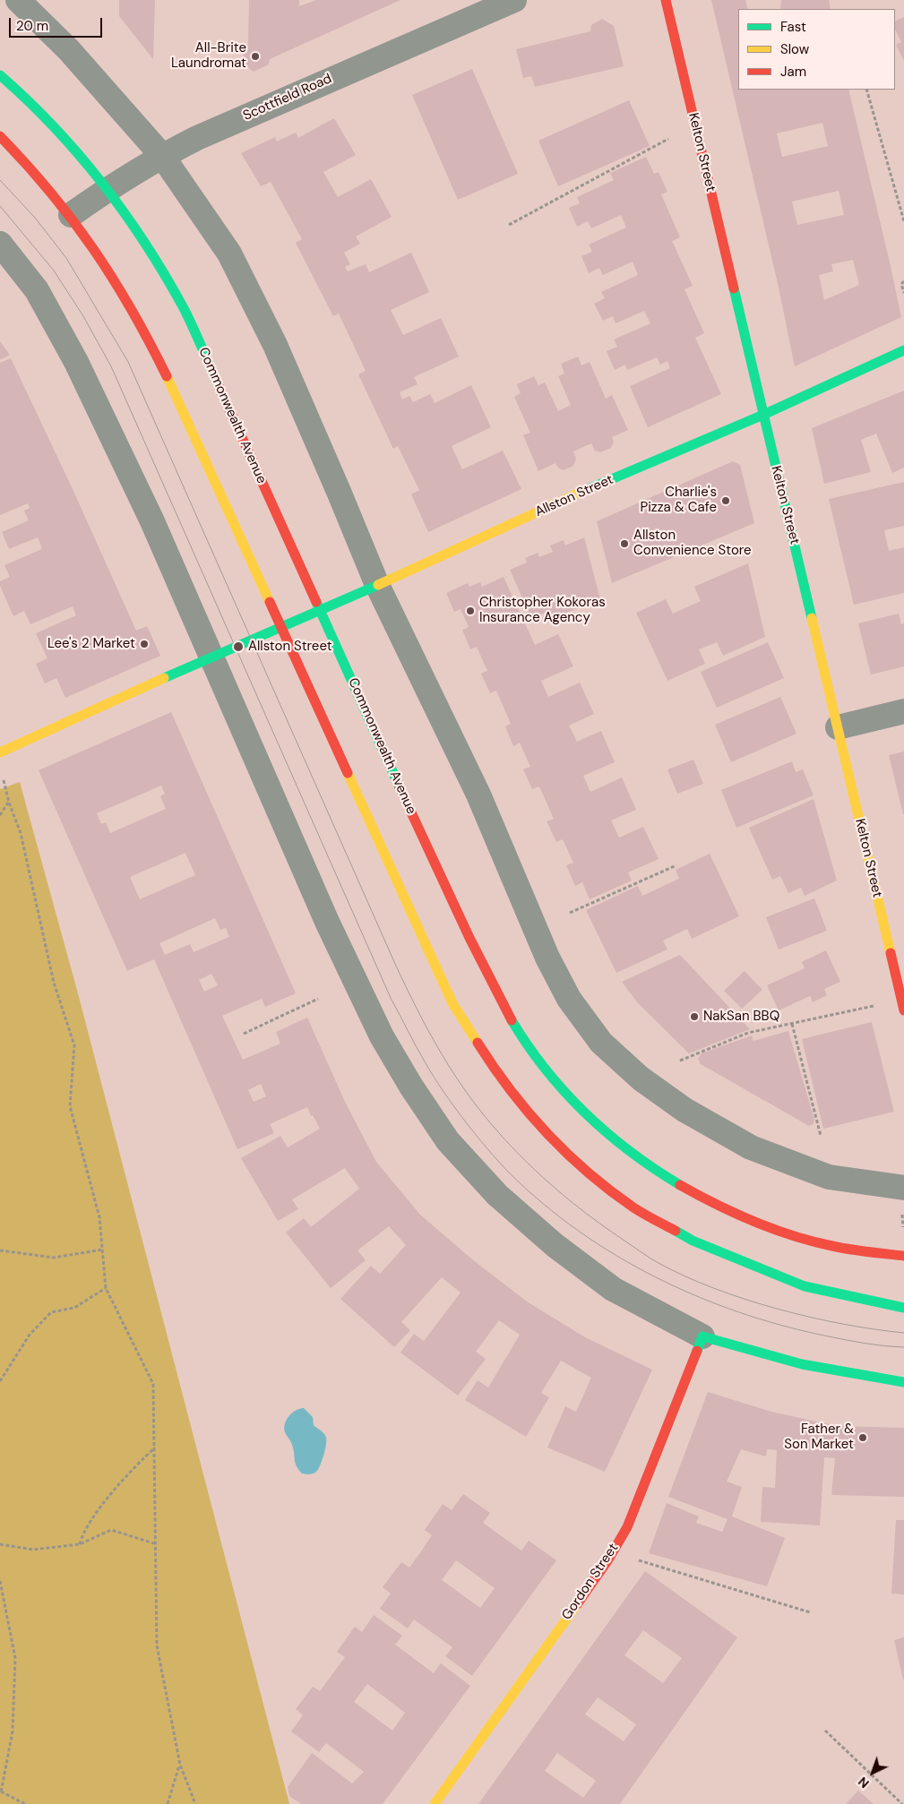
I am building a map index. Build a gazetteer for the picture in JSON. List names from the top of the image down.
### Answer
{
  "streets": {
    "main road": [
      "Kelton Street",
      "Commonwealth Avenue",
      "Allston Street",
      "Gordon Street"
    ],
    "street": ["Scottfield Road"]
  },
  "crossings": [
    ["Scottfield Road", "Commonwealth Avenue"],
    ["Kelton Street", "Allston Street"],
    ["Commonwealth Avenue", "Allston Street"]
  ],
  "places": [
    "All-Brite Laundromat",
    "Charlie's Pizza & Cafe",
    "Allston Convenience Store",
    "Christopher Kokoras Insurance Agency",
    "Lee's 2 Market",
    "Allston Street",
    "NakSan BBQ",
    "Father & Son Market"
  ],
  "legend": ["Fast", "Slow", "Jam"],
  "scale_bar": "20 m",
  "north": "bottom left"
}
